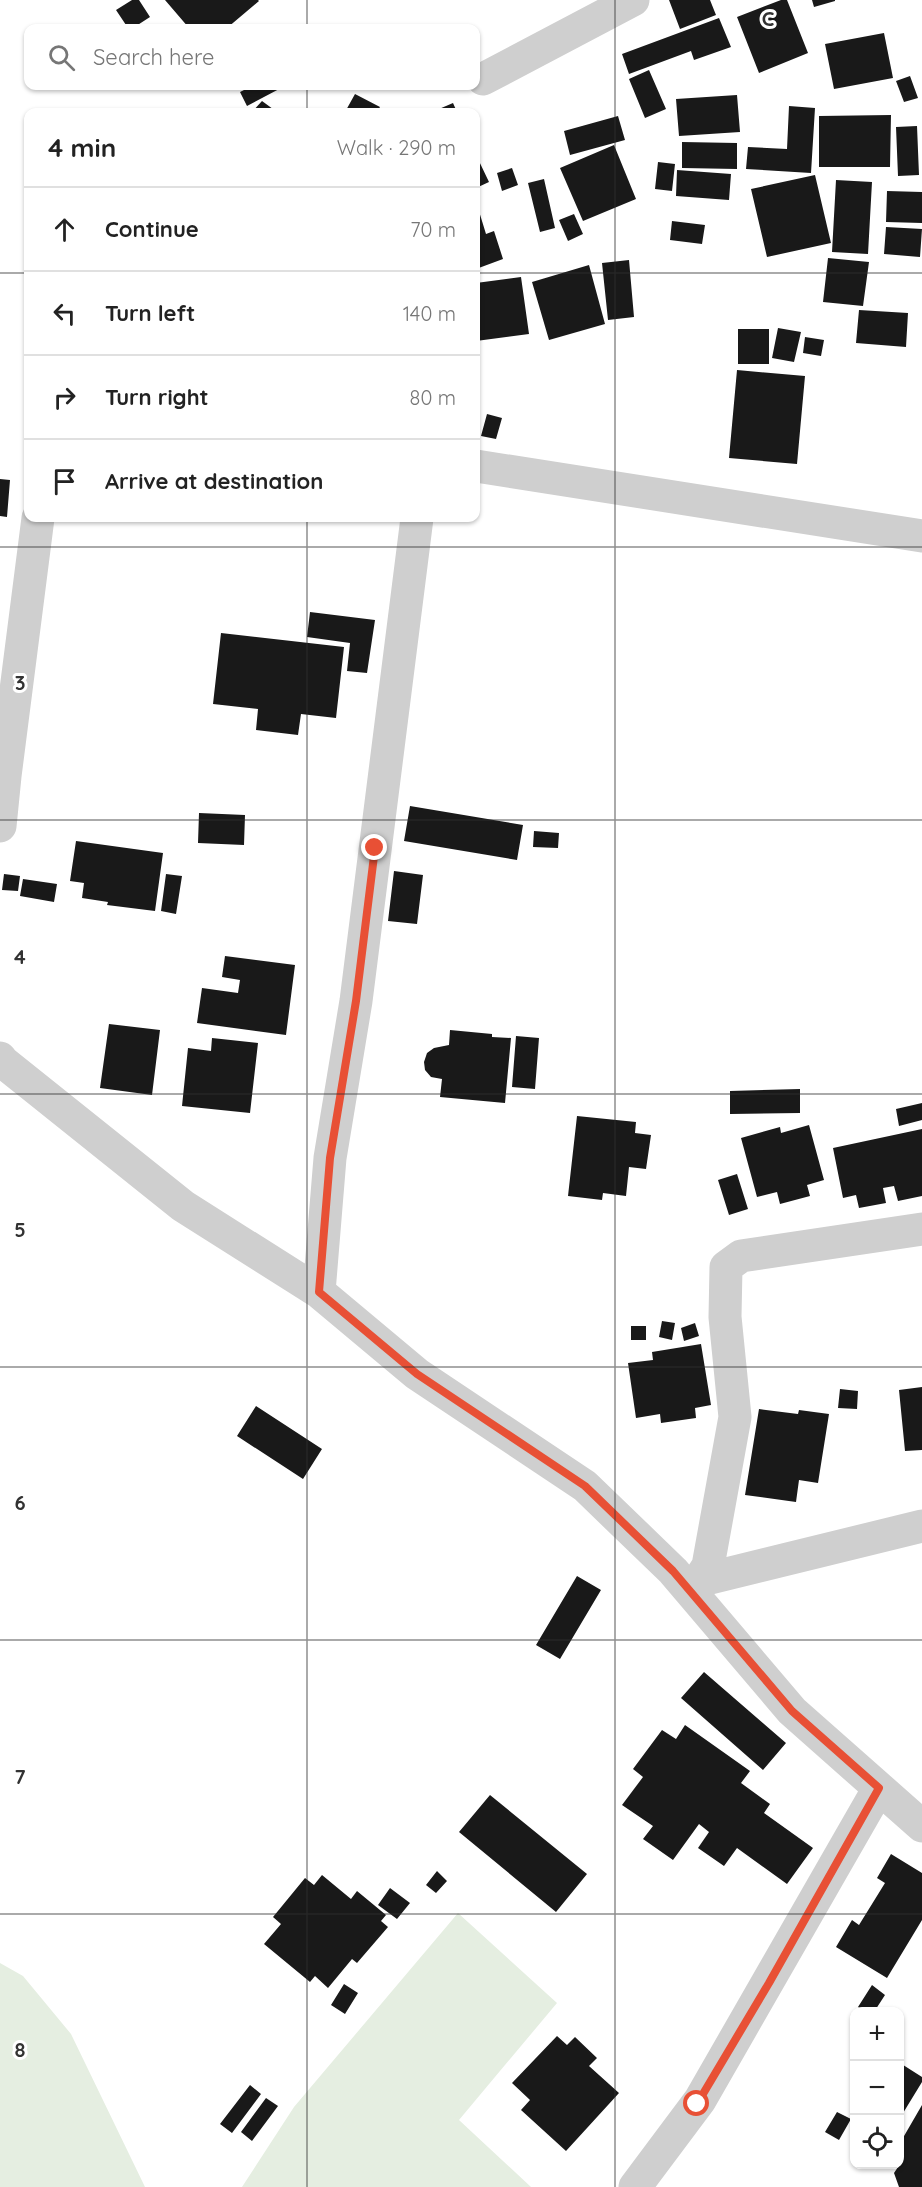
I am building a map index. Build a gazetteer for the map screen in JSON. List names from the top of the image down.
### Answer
{
  "page": {
    "search": "Search here",
    "heading": ["4 min", "Walk · 290 m"],
    "list": [
      ["Continue", "70 m"],
      ["Turn left", "140 m"],
      ["Turn right", "80 m"],
      "Arrive at destination"
    ],
    "map_buttons": ["+", "−"]
  },
  "grid": {
    "columns": ["C"],
    "rows": [
      "3",
      "4",
      "5",
      "6",
      "7",
      "8"
    ]
  }
}
